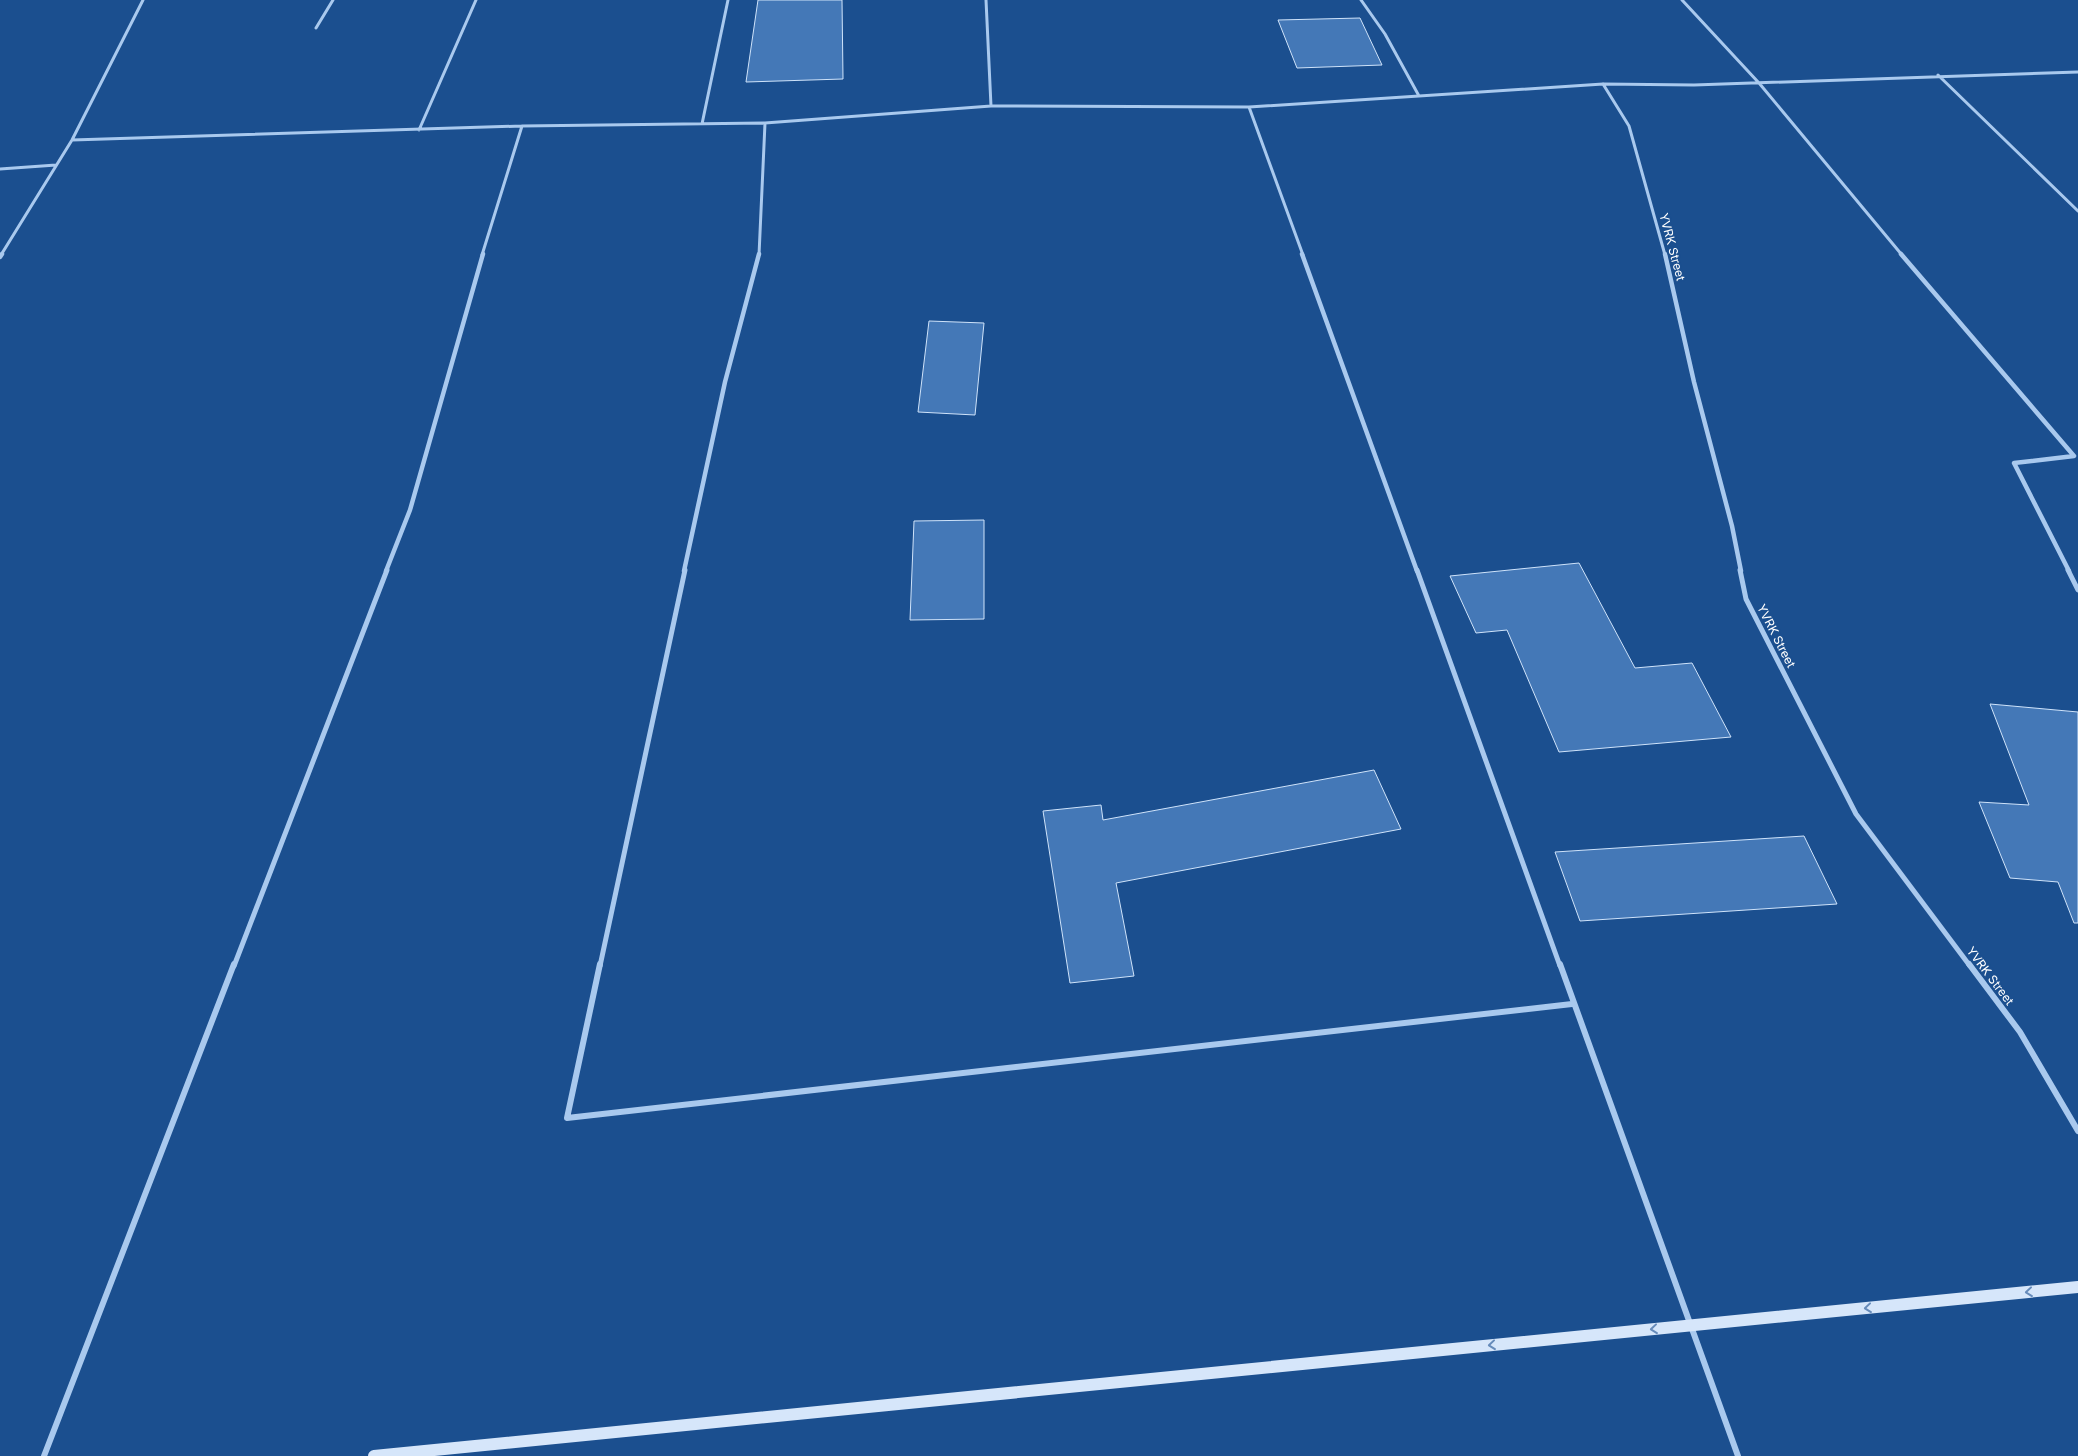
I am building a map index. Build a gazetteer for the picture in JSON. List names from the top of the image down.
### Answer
{
  "streets": {
    "street": ["YVRK Street"]
  }
}
